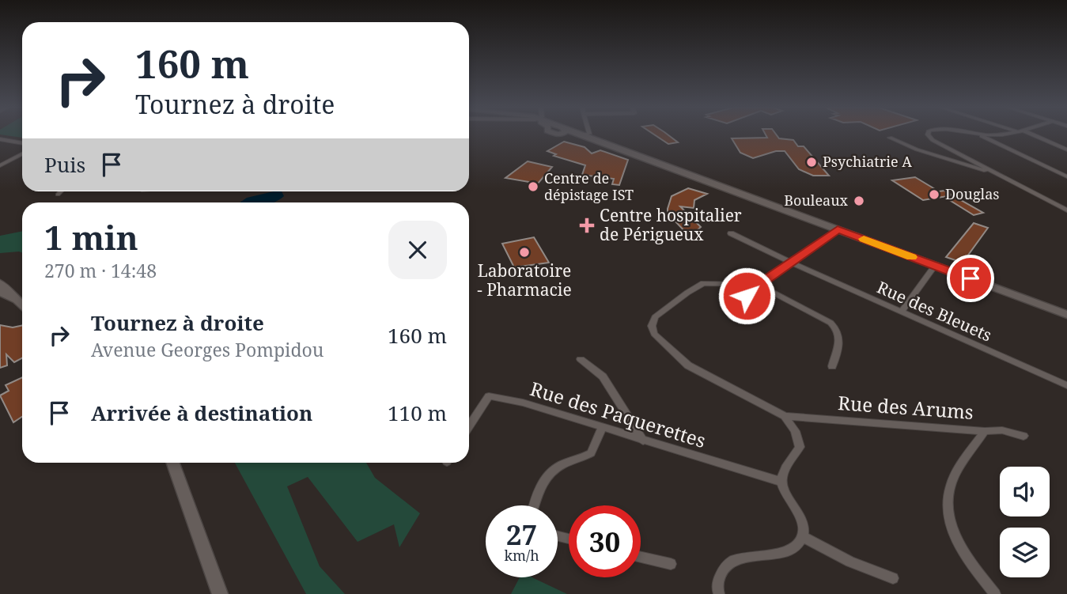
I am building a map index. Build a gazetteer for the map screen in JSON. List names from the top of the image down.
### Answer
{
  "streets": {
    "street": ["Rue des Bleuets", "Rue des Arums", "Rue des Paquerettes"]
  },
  "places": {
    "other": [
      "Psychiatrie A",
      "Centre de dépistage IST",
      "Douglas",
      "Bouleaux",
      "Laboratoire - Pharmacie"
    ],
    "health": ["Centre hospitalier de Périgueux"]
  },
  "page": {
    "turn": ["160 m", "Tournez à droite"],
    "then": "Puis",
    "heading": ["1 min", "270 m · 14:48"],
    "list": [
      {
        "name": "Tournez à droite",
        "note": "Avenue Georges Pompidou",
        "value": "160 m"
      },
      {
        "name": "Arrivée à destination",
        "value": "110 m"
      }
    ],
    "speed": "27 km/h",
    "limit": "30"
  }
}
